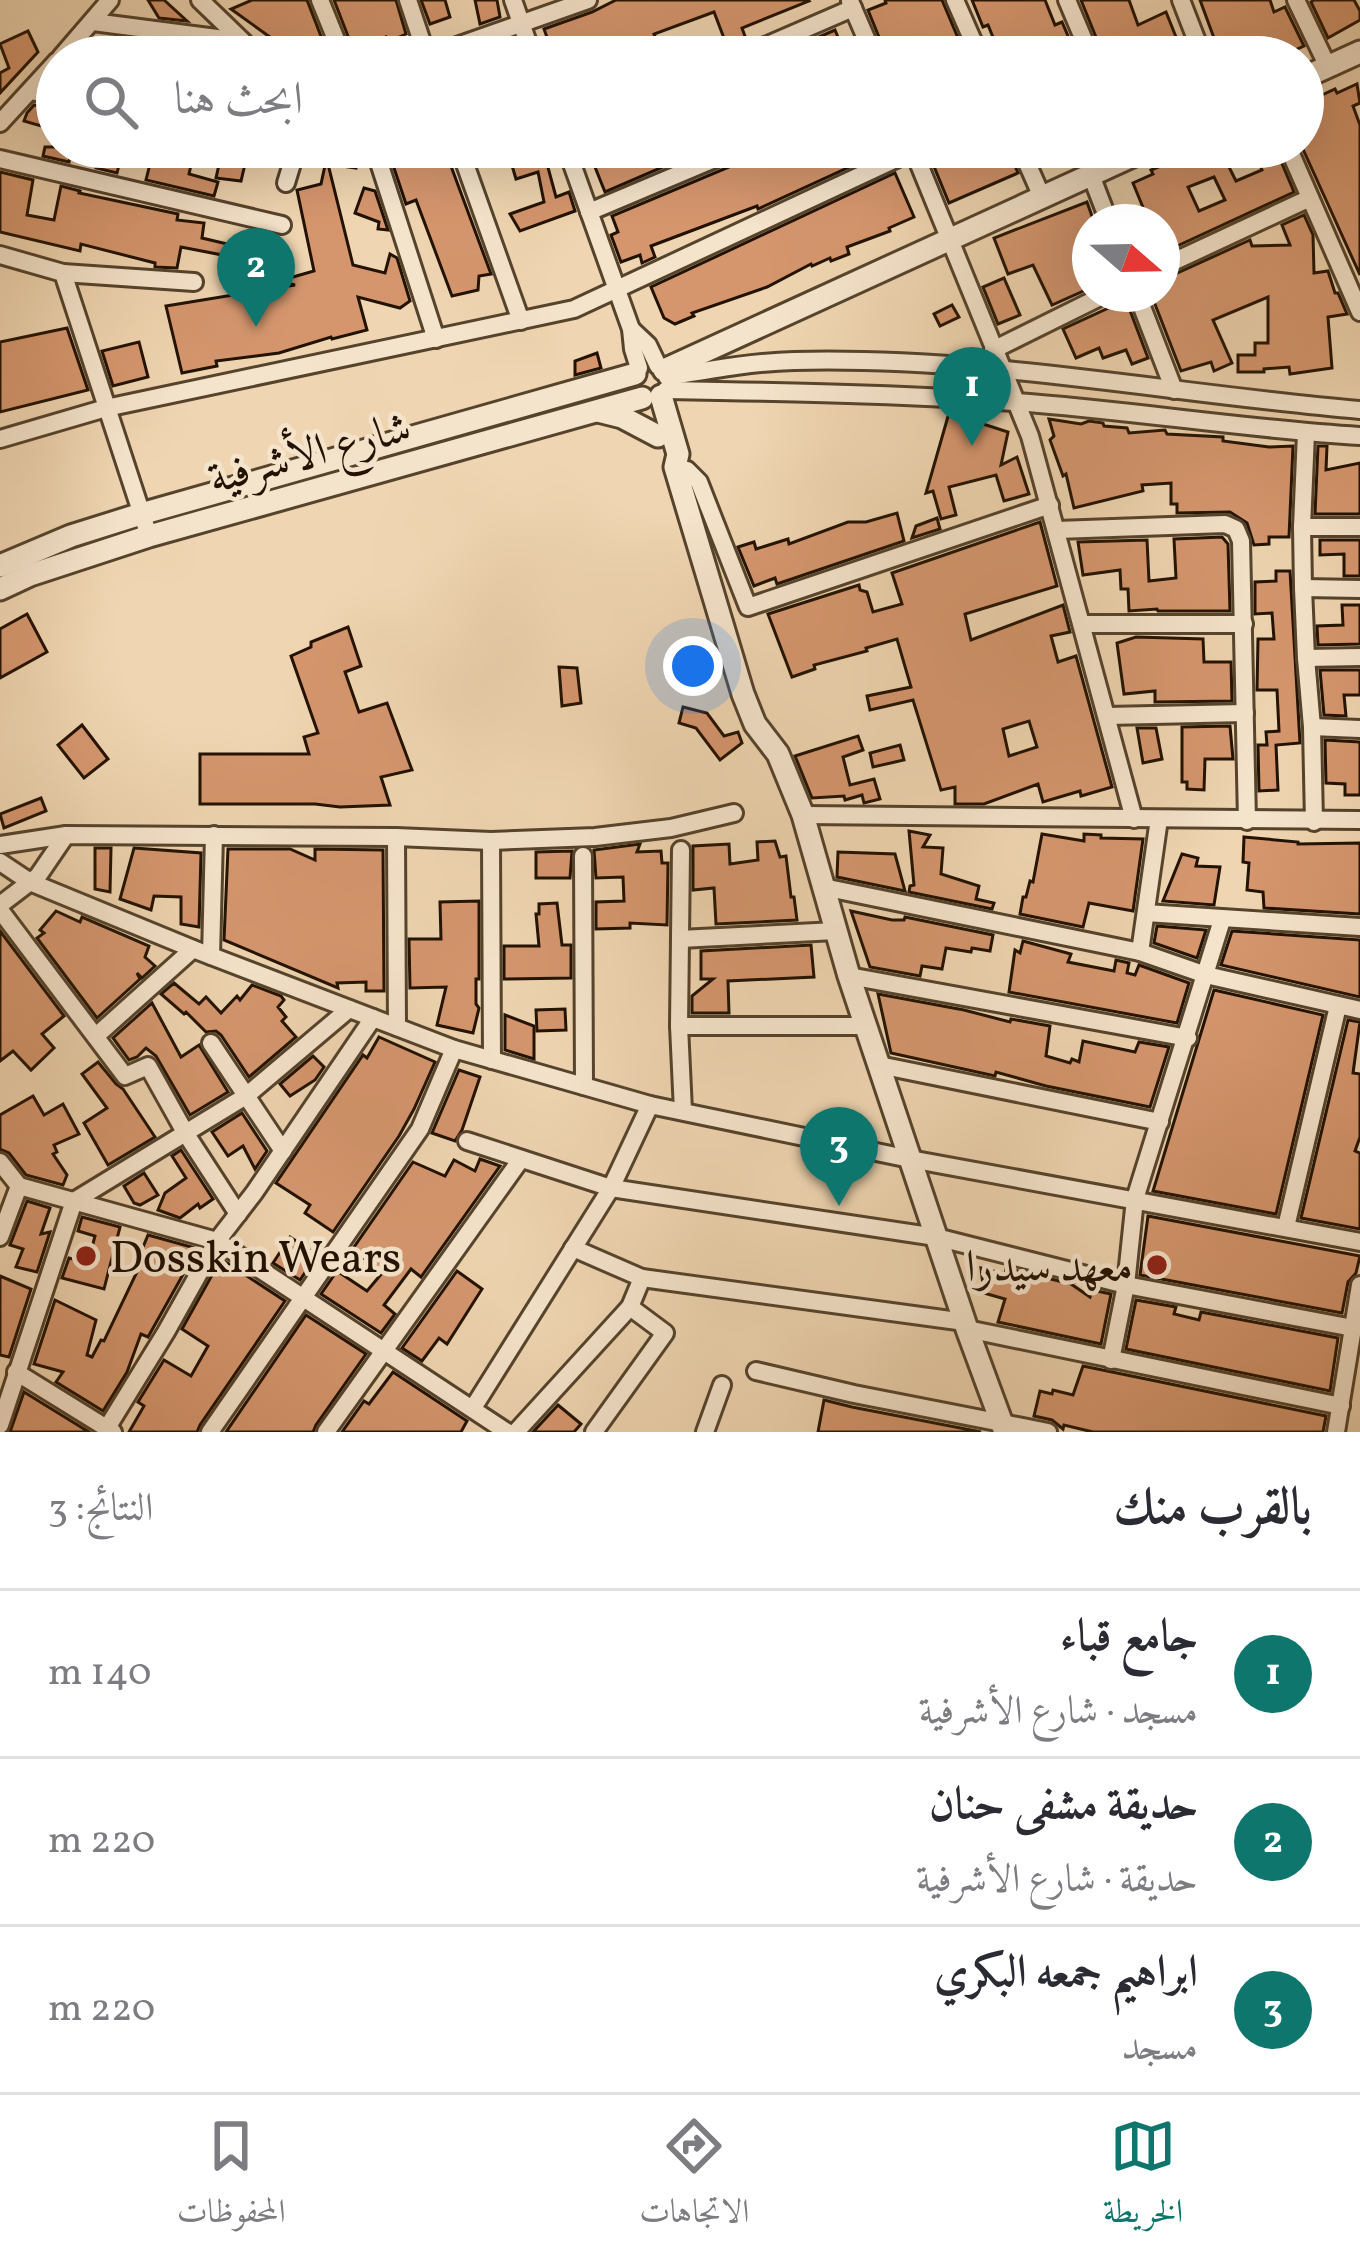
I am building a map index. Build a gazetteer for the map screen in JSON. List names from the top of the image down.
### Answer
{
  "streets": {
    "street": ["شارع الأشرفية"]
  },
  "places": ["Dosskin Wears", "معهد سيدرا"],
  "north": "right",
  "page": {
    "search": "ابحث هنا",
    "pins": ["2", "1", "3"],
    "heading": ["بالقرب منك", "النتائج: 3"],
    "list": [
      {
        "mark": "1",
        "name": "جامع قباء",
        "note": "مسجد · شارع الأشرفية",
        "value": "140 m"
      },
      {
        "mark": "2",
        "name": "حديقة مشفى حنان",
        "note": "حديقة · شارع الأشرفية",
        "value": "220 m"
      },
      {
        "mark": "3",
        "name": "ابراهيم جمعه البكري",
        "note": "مسجد",
        "value": "220 m"
      }
    ],
    "nav": ["الخريطة", "الاتجاهات", "المحفوظات"]
  }
}
